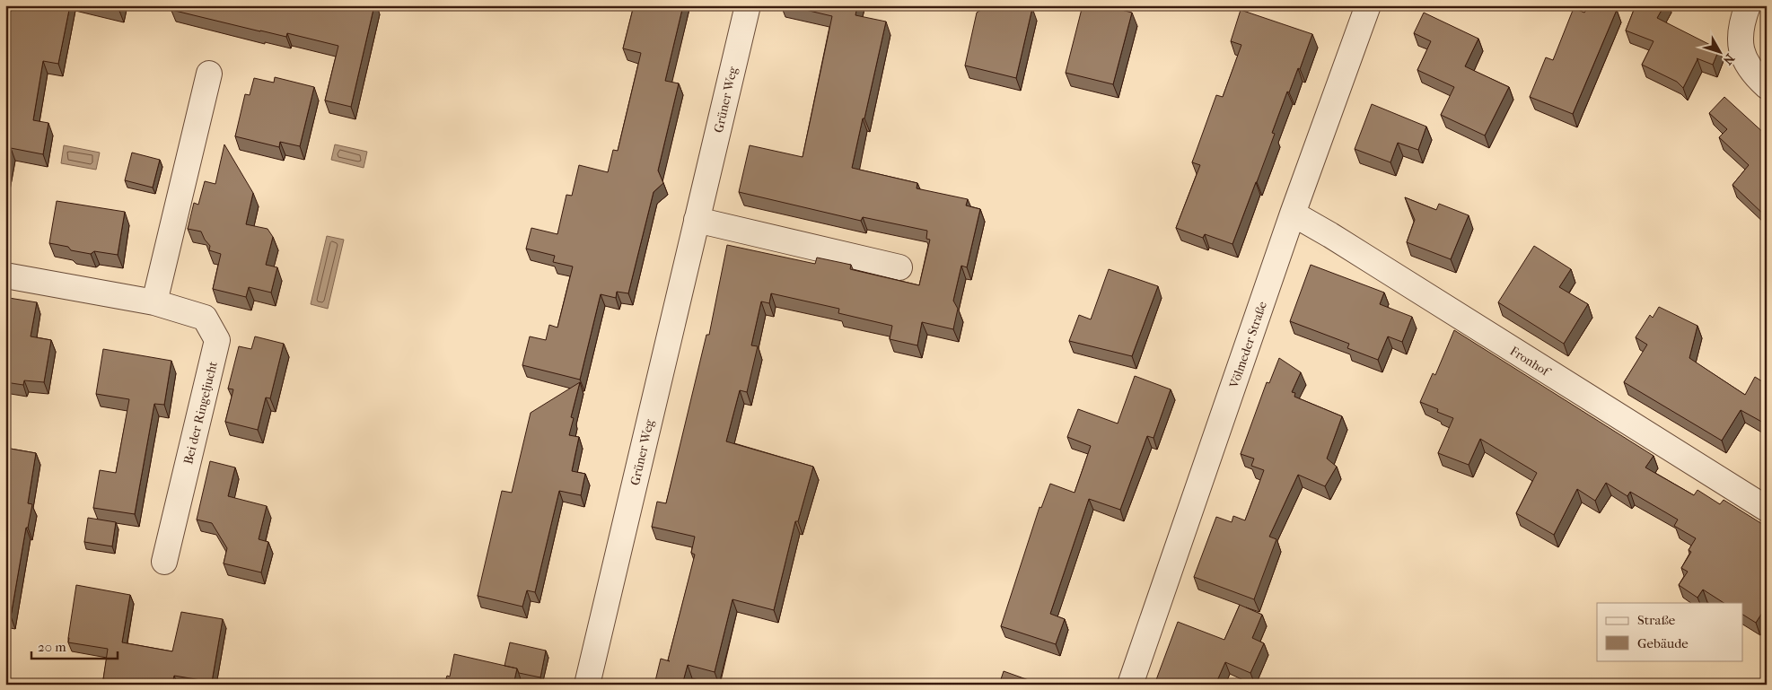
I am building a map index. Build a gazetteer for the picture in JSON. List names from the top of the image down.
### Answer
{
  "streets": {
    "street": [
      "Grüner Weg",
      "Völmeder Straße",
      "Fronhof",
      "Bei der Ringeljucht"
    ]
  },
  "crossings": [
    ["Völmeder Straße", "Fronhof"]
  ],
  "legend": ["Straße", "Gebäude"],
  "scale_bar": "20 m",
  "north": "bottom right"
}
